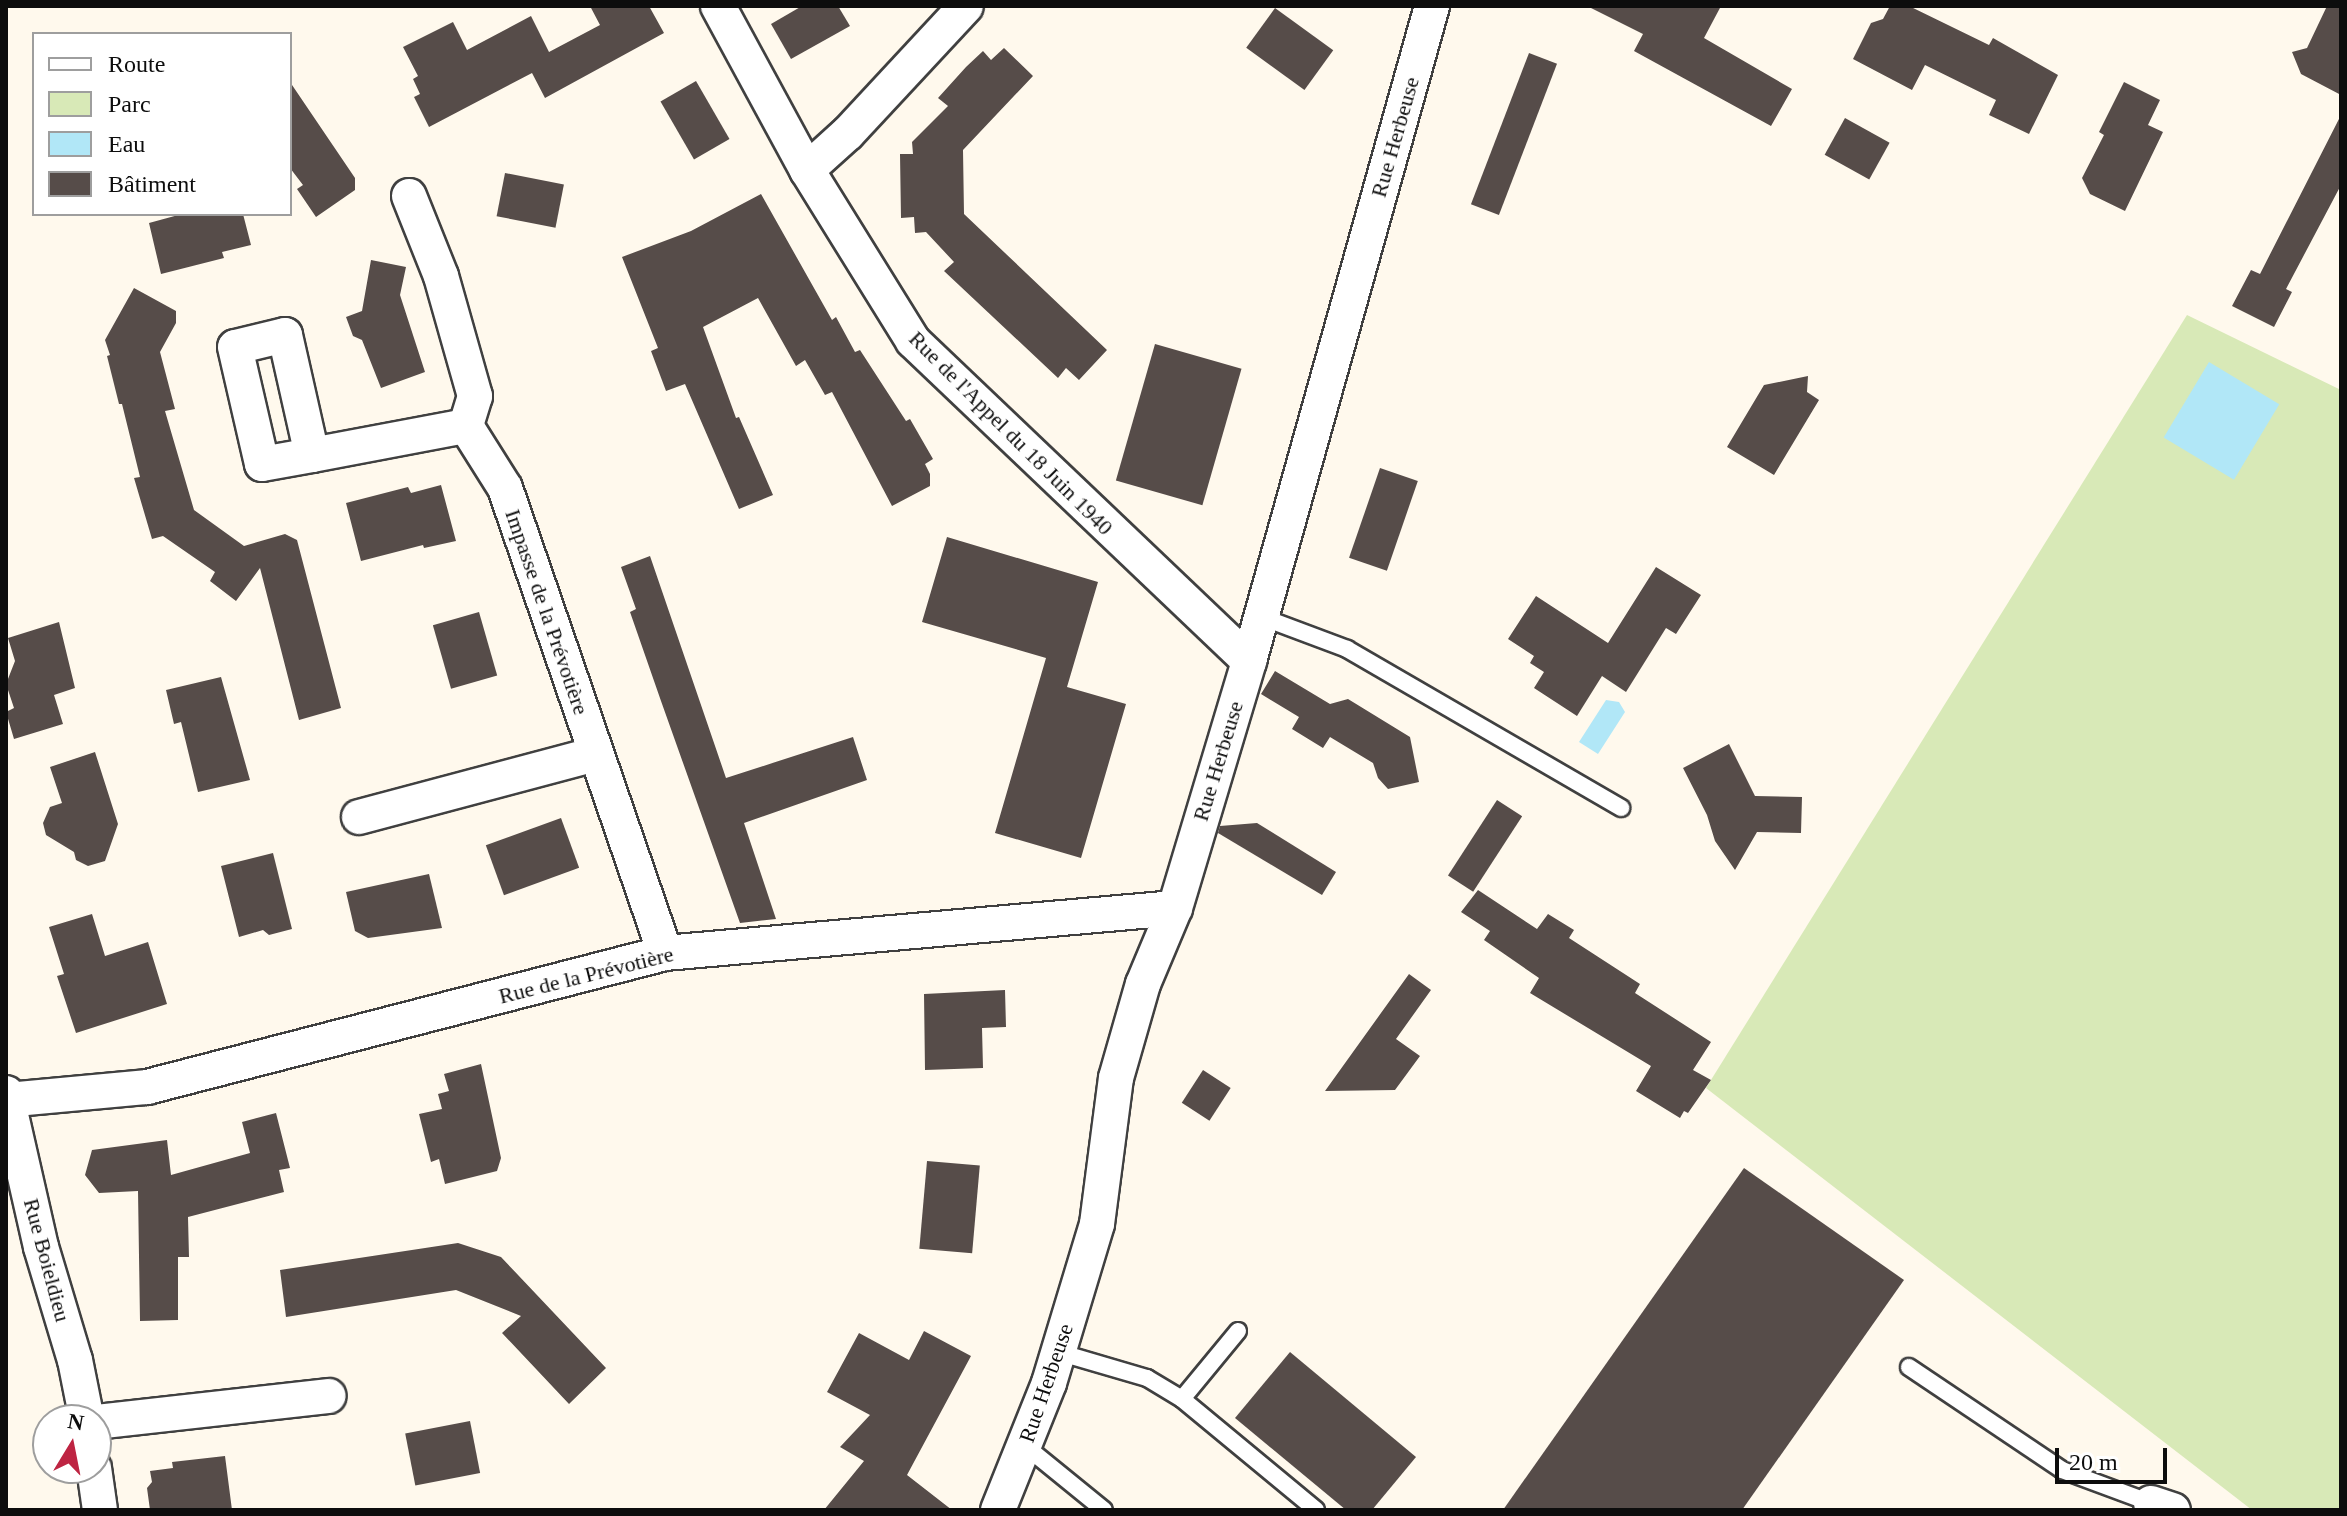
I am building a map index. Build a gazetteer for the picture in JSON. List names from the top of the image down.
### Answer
{
  "streets": {
    "street": [
      "Rue Herbeuse",
      "Rue de l'Appel du 18 Juin 1940",
      "Impasse de la Prévotière",
      "Rue de la Prévotière",
      "Rue Boieldieu"
    ]
  },
  "crossings": [
    ["Rue Herbeuse", "Rue de l'Appel du 18 Juin 1940"],
    ["Rue Herbeuse", "Rue de la Prévotière"],
    ["Impasse de la Prévotière", "Rue de la Prévotière"],
    ["Rue de la Prévotière", "Rue Boieldieu"]
  ],
  "legend": [
    "Route",
    "Parc",
    "Eau",
    "Bâtiment"
  ],
  "scale_bar": "20 m",
  "north": "top"
}
